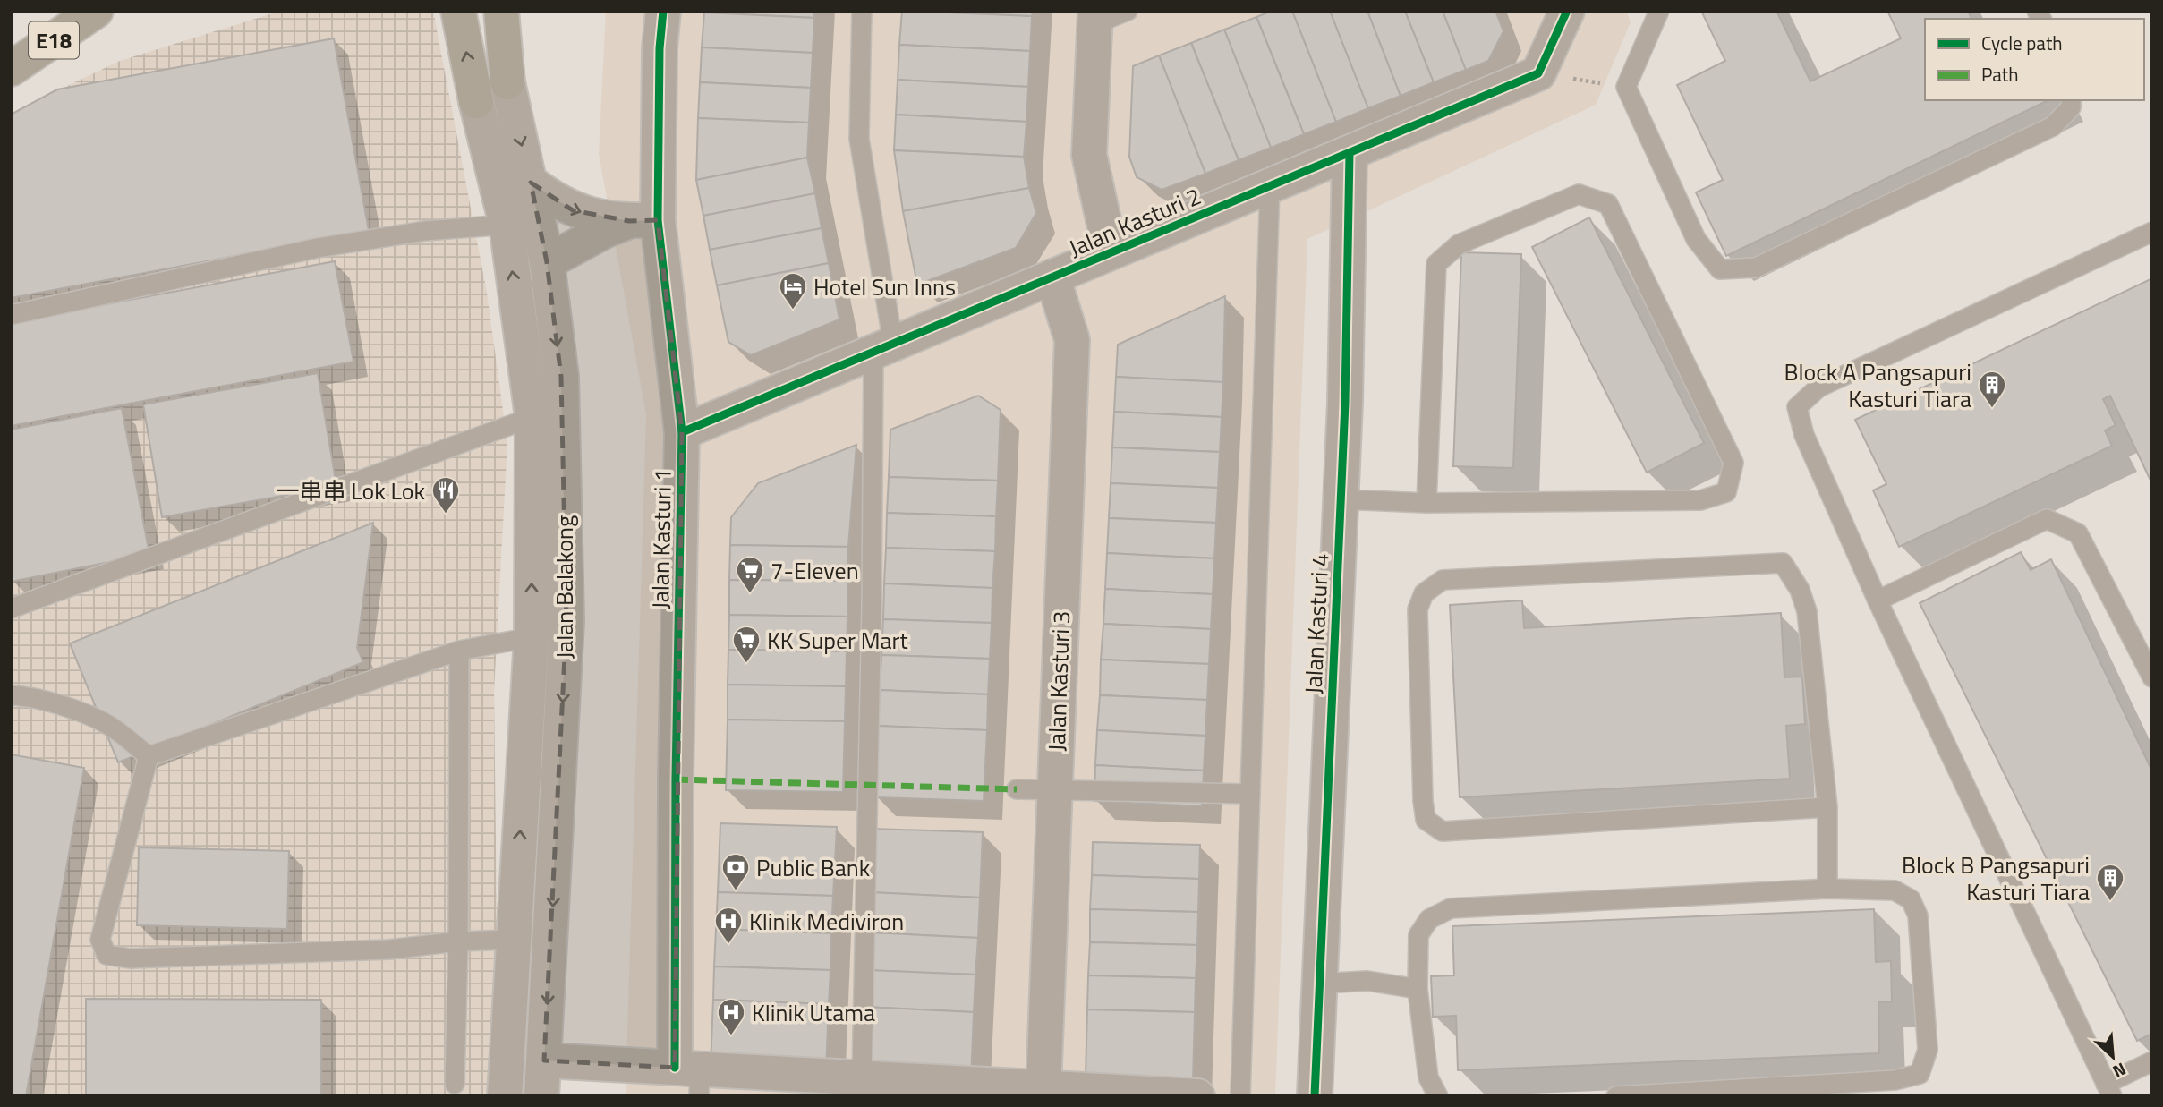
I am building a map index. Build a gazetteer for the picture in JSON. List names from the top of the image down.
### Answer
{
  "streets": {
    "highway": ["E18"],
    "street": [
      "Jalan Kasturi 2",
      "Jalan Kasturi 1",
      "Jalan Balakong",
      "Jalan Kasturi 4",
      "Jalan Kasturi 3"
    ]
  },
  "crossings": [
    ["Jalan Kasturi 2", "Jalan Kasturi 1"],
    ["Jalan Kasturi 2", "Jalan Kasturi 4"],
    ["Jalan Kasturi 2", "Jalan Kasturi 3"]
  ],
  "places": {
    "hotel": ["Hotel Sun Inns"],
    "building": ["Block A Pangsapuri Kasturi Tiara", "Block B Pangsapuri Kasturi Tiara"],
    "restaurant": ["一串串 Lok Lok"],
    "supermarket": ["7-Eleven", "KK Super Mart"],
    "bank": ["Public Bank"],
    "hospital": ["Klinik Mediviron", "Klinik Utama"]
  },
  "legend": ["Cycle path", "Path"],
  "north": "bottom right"
}
